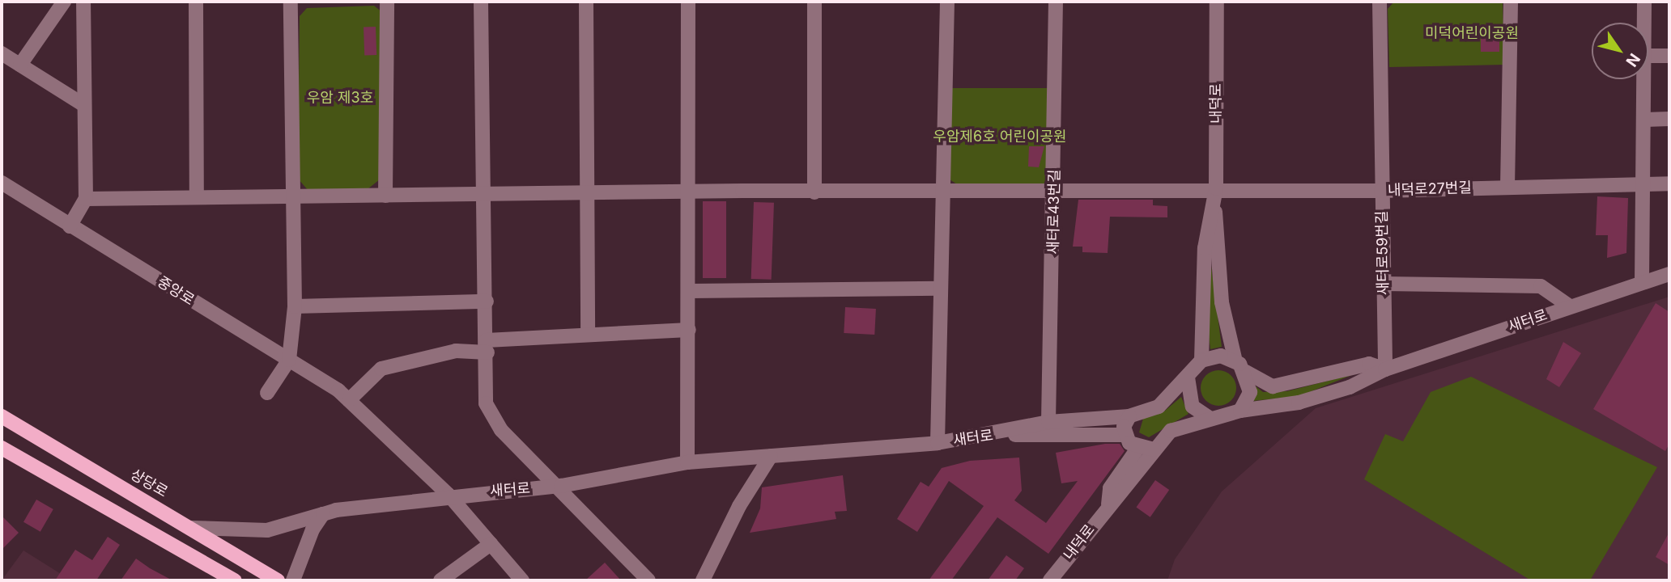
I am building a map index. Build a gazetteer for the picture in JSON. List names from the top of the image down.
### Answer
{
  "streets": {
    "main road": ["상당로"],
    "street": [
      "내덕로",
      "내덕로27번길",
      "새터로43번길",
      "새터로59번길",
      "중앙로",
      "새터로"
    ]
  },
  "crossings": [
    ["내덕로", "내덕로27번길"],
    ["내덕로", "새터로"],
    ["내덕로27번길", "새터로43번길"],
    ["내덕로27번길", "새터로59번길"],
    ["새터로59번길", "새터로"],
    ["중앙로", "새터로"],
    ["새터로", "상당로"]
  ],
  "parks": ["미덕어린이공원", "우암 제3호", "우암제6호 어린이공원"],
  "north": "bottom right"
}
